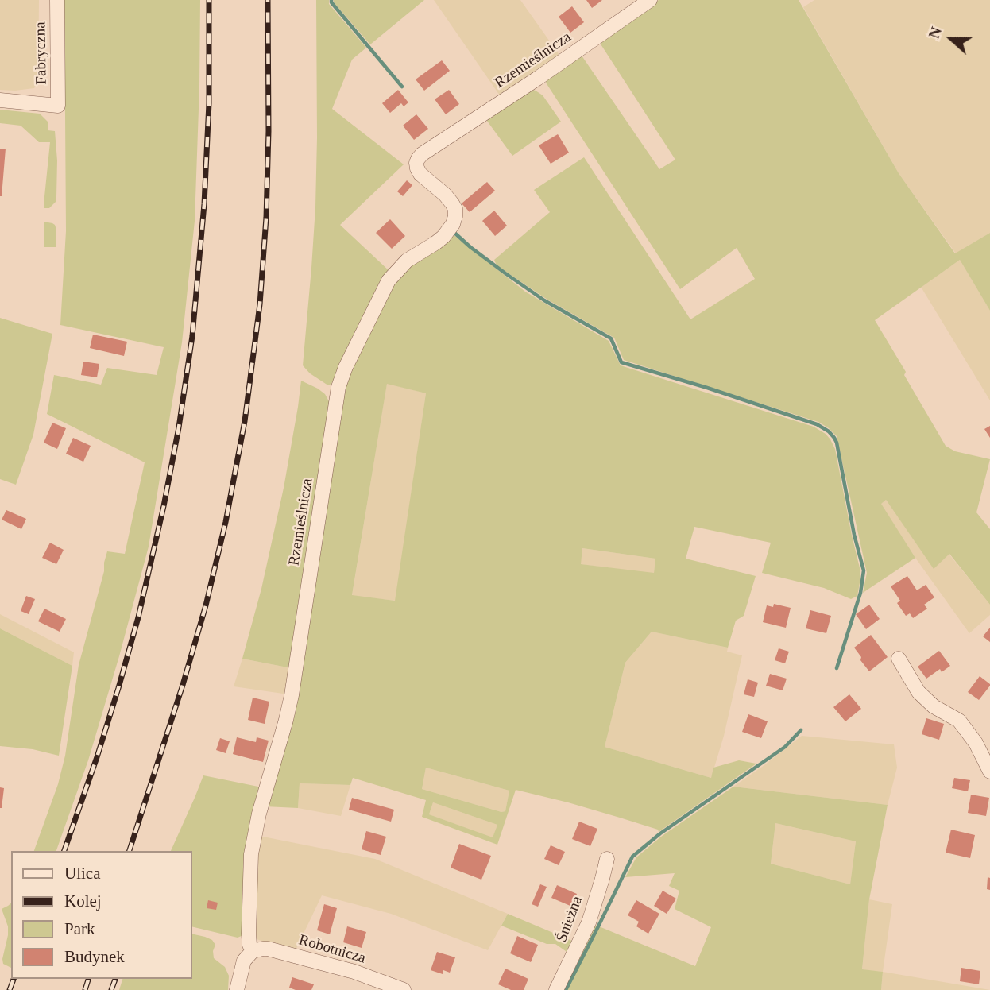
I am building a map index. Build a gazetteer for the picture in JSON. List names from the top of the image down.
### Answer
{
  "streets": {
    "street": [
      "Fabryczna",
      "Rzemieślnicza",
      "Śnieżna",
      "Robotnicza"
    ]
  },
  "crossings": [
    ["Rzemieślnicza", "Robotnicza"]
  ],
  "legend": [
    "Ulica",
    "Kolej",
    "Park",
    "Budynek"
  ],
  "north": "left"
}
